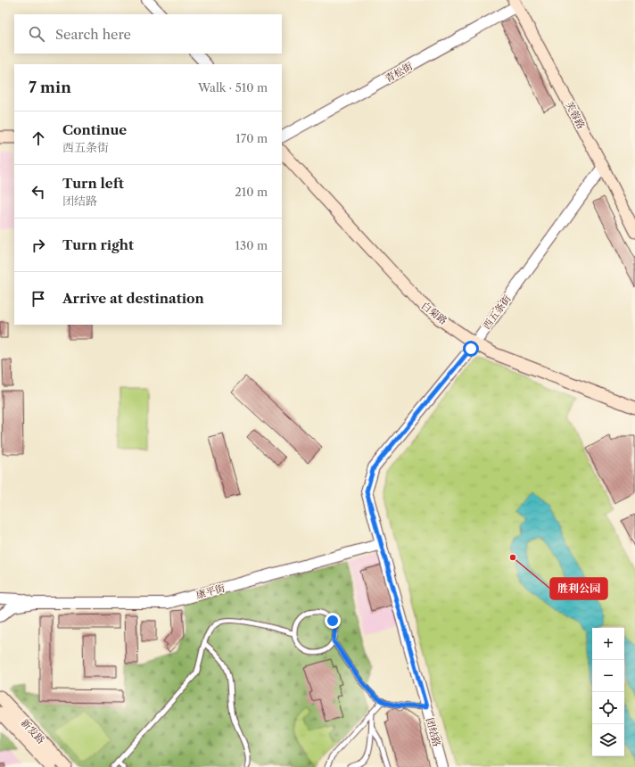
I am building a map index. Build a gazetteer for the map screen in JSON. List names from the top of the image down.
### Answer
{
  "streets": {
    "main road": ["芙蓉路", "白菊路", "新发路"],
    "street": [
      "青松街",
      "西五条街",
      "康平街",
      "团结路"
    ]
  },
  "crossings": [
    ["青松街", "芙蓉路"],
    ["芙蓉路", "西五条街"],
    ["西五条街", "白菊路"],
    ["西五条街", "团结路"],
    ["康平街", "团结路"]
  ],
  "places": ["胜利公园"],
  "page": {
    "search": "Search here",
    "heading": ["7 min", "Walk · 510 m"],
    "list": [
      ["Continue", "西五条街", "170 m"],
      ["Turn left", "团结路", "210 m"],
      ["Turn right", "130 m"],
      "Arrive at destination"
    ],
    "map_buttons": ["+", "−"]
  }
}
